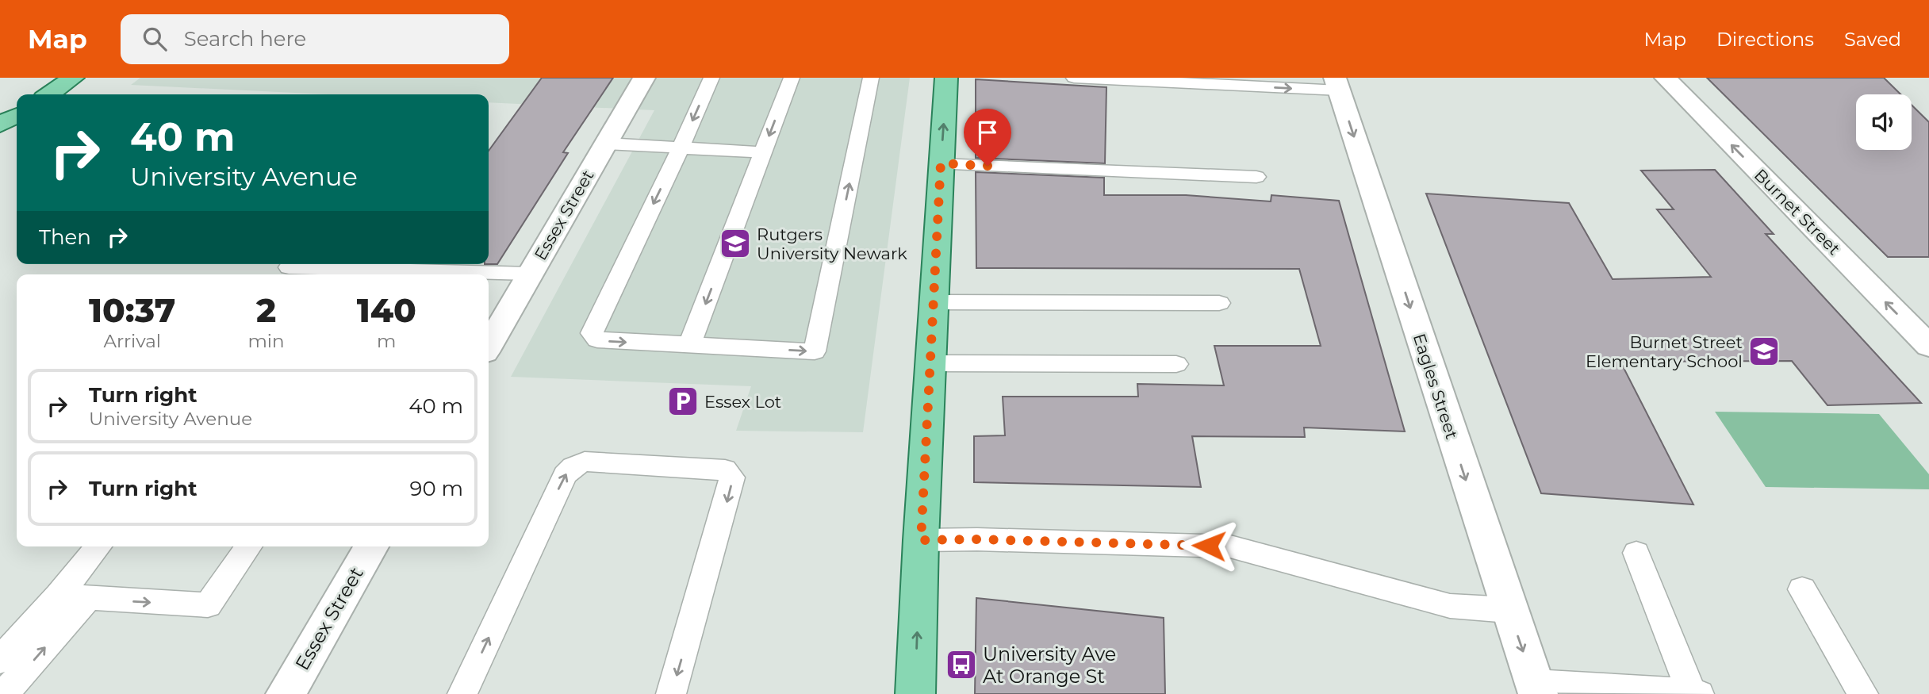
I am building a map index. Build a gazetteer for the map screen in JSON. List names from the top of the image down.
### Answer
{
  "streets": {
    "street": ["Burnet Street", "Essex Street", "Eagles Street"]
  },
  "one_way": ["Burnet Street", "Eagles Street"],
  "places": {
    "school or university": ["Rutgers University Newark", "Burnet Street Elementary School"],
    "parking": ["Essex Lot"],
    "bus stop": ["University Ave At Orange St"]
  },
  "page": {
    "header": "Map",
    "search": "Search here",
    "nav": ["Map", "Directions", "Saved"],
    "turn": ["40 m", "University Avenue"],
    "then": "Then",
    "eta": [
      "10:37",
      "Arrival",
      "2",
      "min",
      "140",
      "m"
    ],
    "list": [
      {
        "name": "Turn right",
        "note": "University Avenue",
        "value": "40 m"
      },
      {
        "name": "Turn right",
        "value": "90 m"
      }
    ]
  }
}
